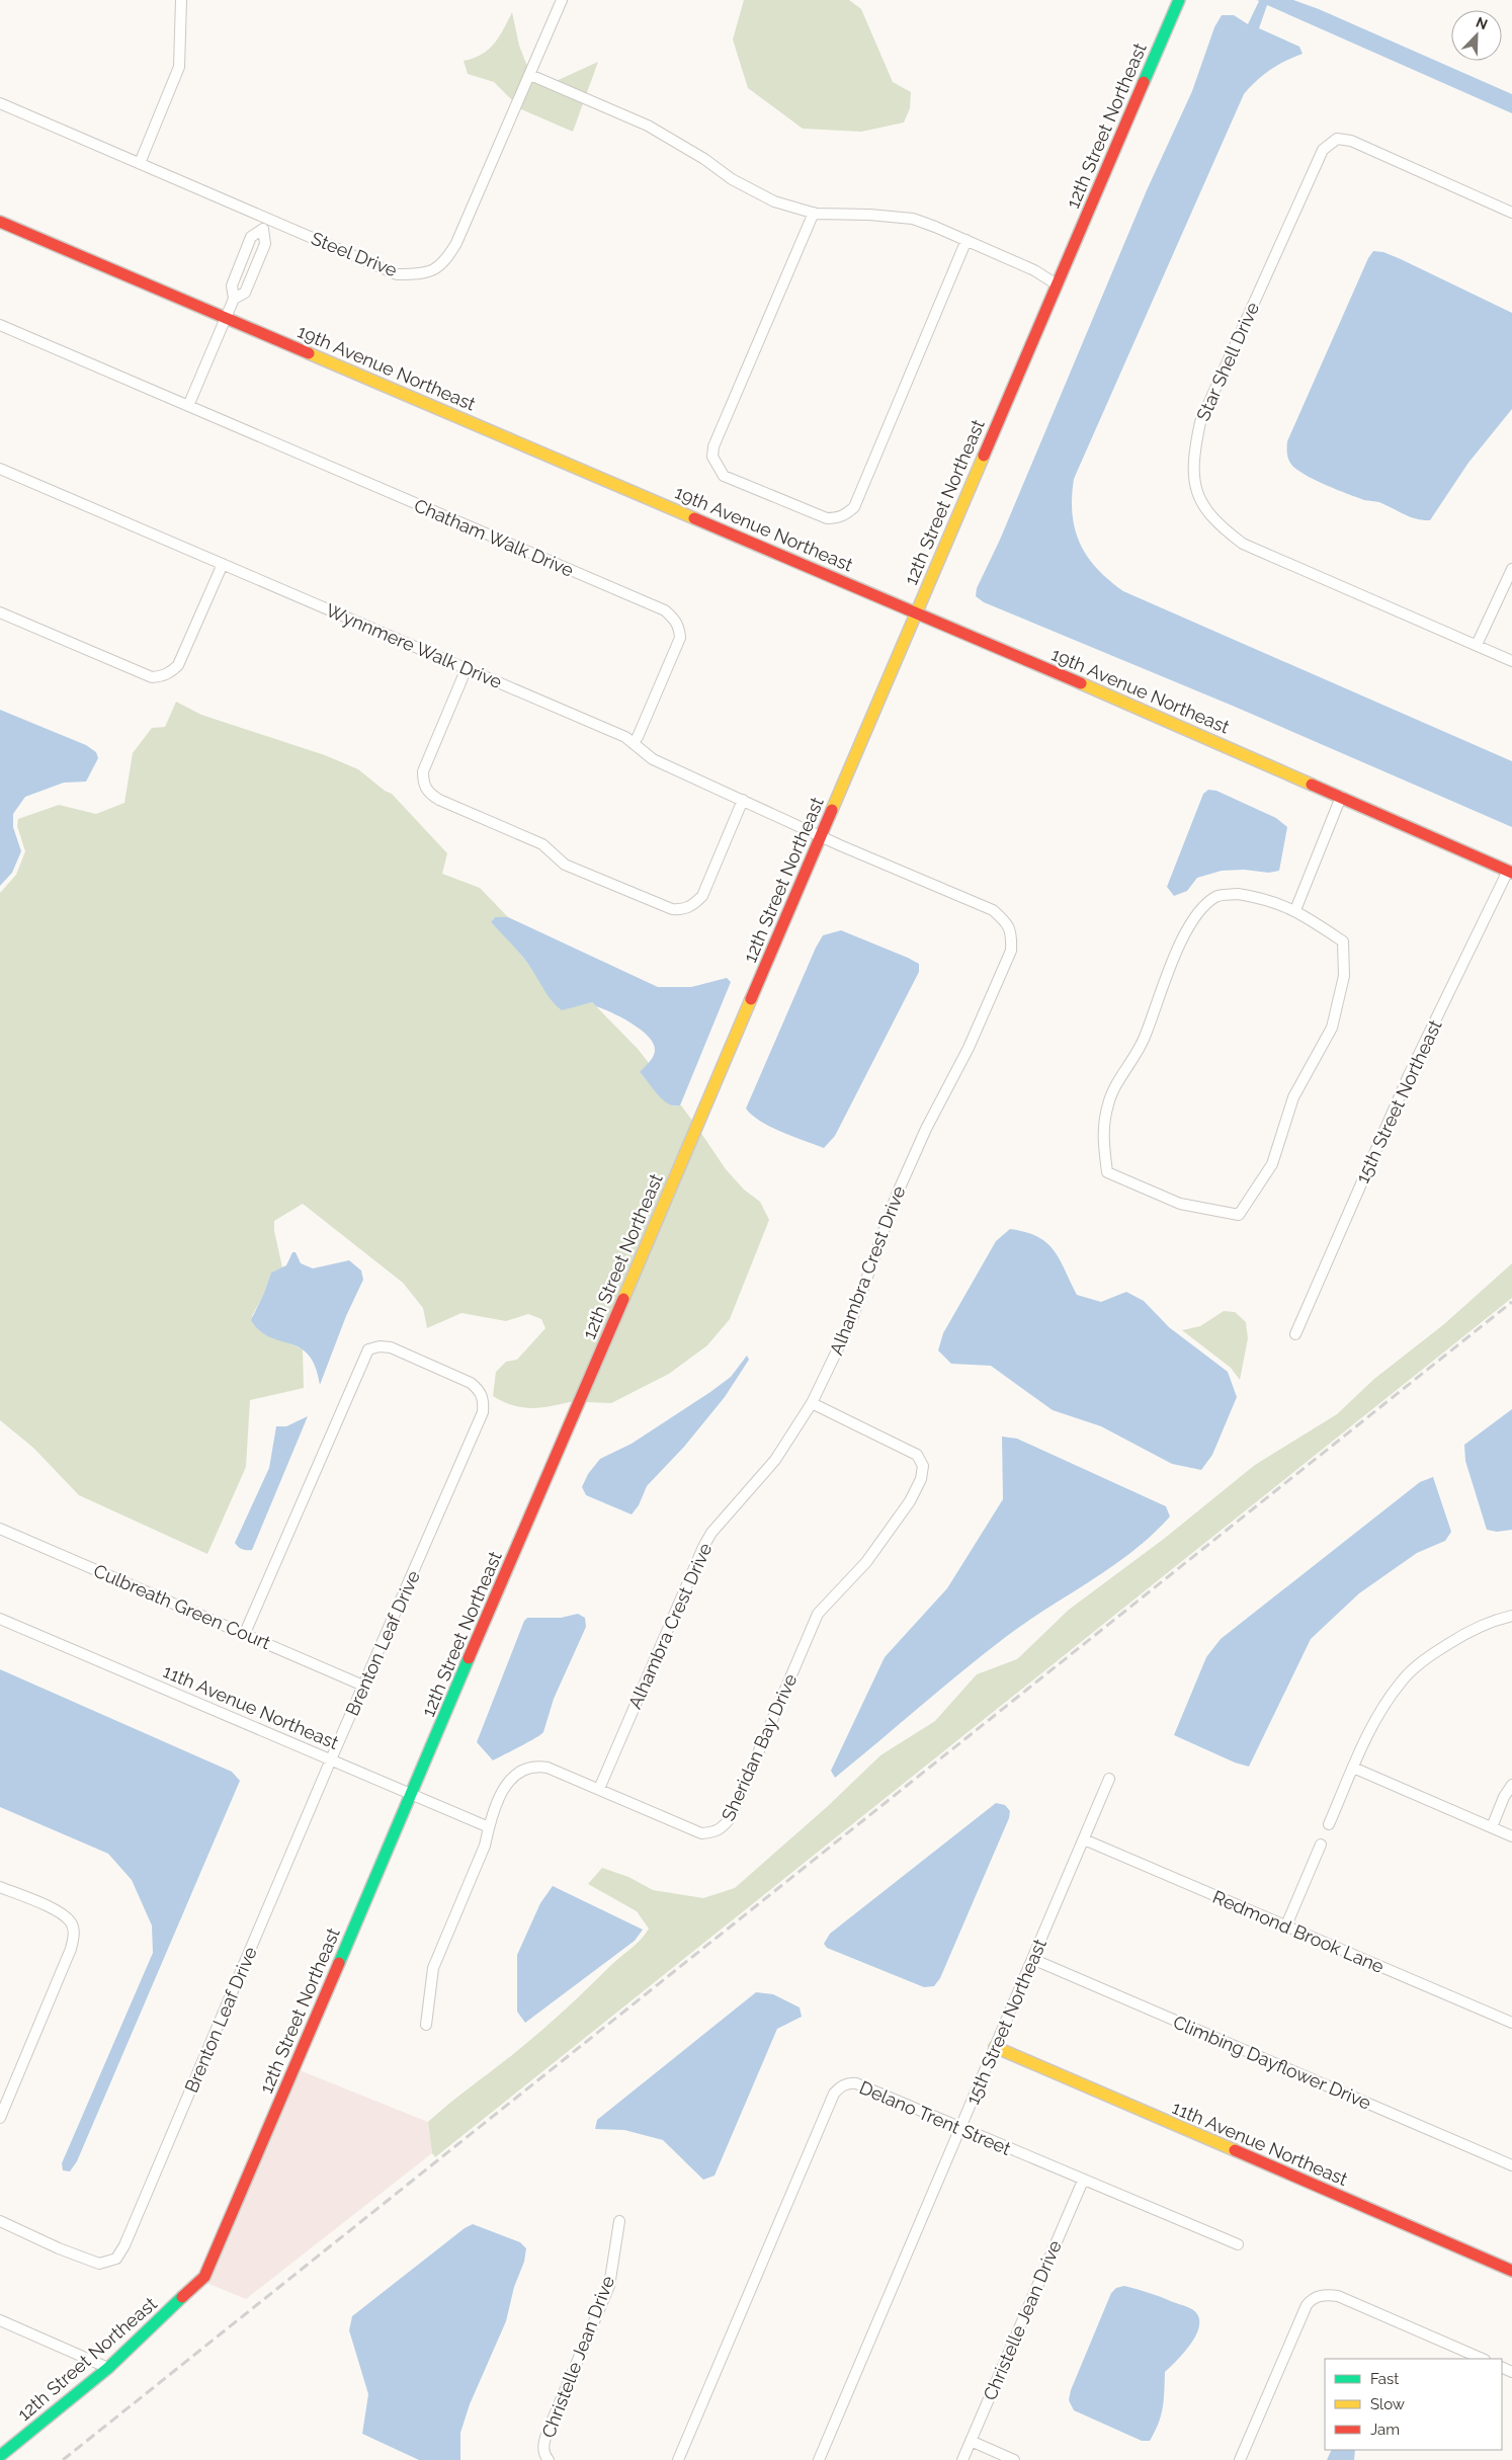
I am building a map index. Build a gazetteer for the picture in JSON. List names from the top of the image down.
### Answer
{
  "streets": {
    "street": [
      "12th Street Northeast",
      "Steel Drive",
      "Star Shell Drive",
      "19th Avenue Northeast",
      "Chatham Walk Drive",
      "Wynnmere Walk Drive",
      "15th Street Northeast",
      "Alhambra Crest Drive",
      "Culbreath Green Court",
      "Brenton Leaf Drive",
      "11th Avenue Northeast",
      "Sheridan Bay Drive",
      "Redmond Brook Lane",
      "Climbing Dayflower Drive",
      "Delano Trent Street",
      "Christelle Jean Drive"
    ]
  },
  "crossings": [
    ["12th Street Northeast", "19th Avenue Northeast"],
    ["12th Street Northeast", "Wynnmere Walk Drive"],
    ["12th Street Northeast", "Alhambra Crest Drive"],
    ["12th Street Northeast", "11th Avenue Northeast"],
    ["19th Avenue Northeast", "15th Street Northeast"],
    ["Chatham Walk Drive", "Wynnmere Walk Drive"],
    ["Wynnmere Walk Drive", "Alhambra Crest Drive"],
    ["15th Street Northeast", "11th Avenue Northeast"],
    ["15th Street Northeast", "Redmond Brook Lane"],
    ["15th Street Northeast", "Climbing Dayflower Drive"],
    ["15th Street Northeast", "Delano Trent Street"],
    ["Alhambra Crest Drive", "Sheridan Bay Drive"],
    ["Culbreath Green Court", "Brenton Leaf Drive"],
    ["Brenton Leaf Drive", "11th Avenue Northeast"],
    ["11th Avenue Northeast", "Sheridan Bay Drive"],
    ["Delano Trent Street", "Christelle Jean Drive"]
  ],
  "legend": ["Fast", "Slow", "Jam"],
  "north": "top right"
}
